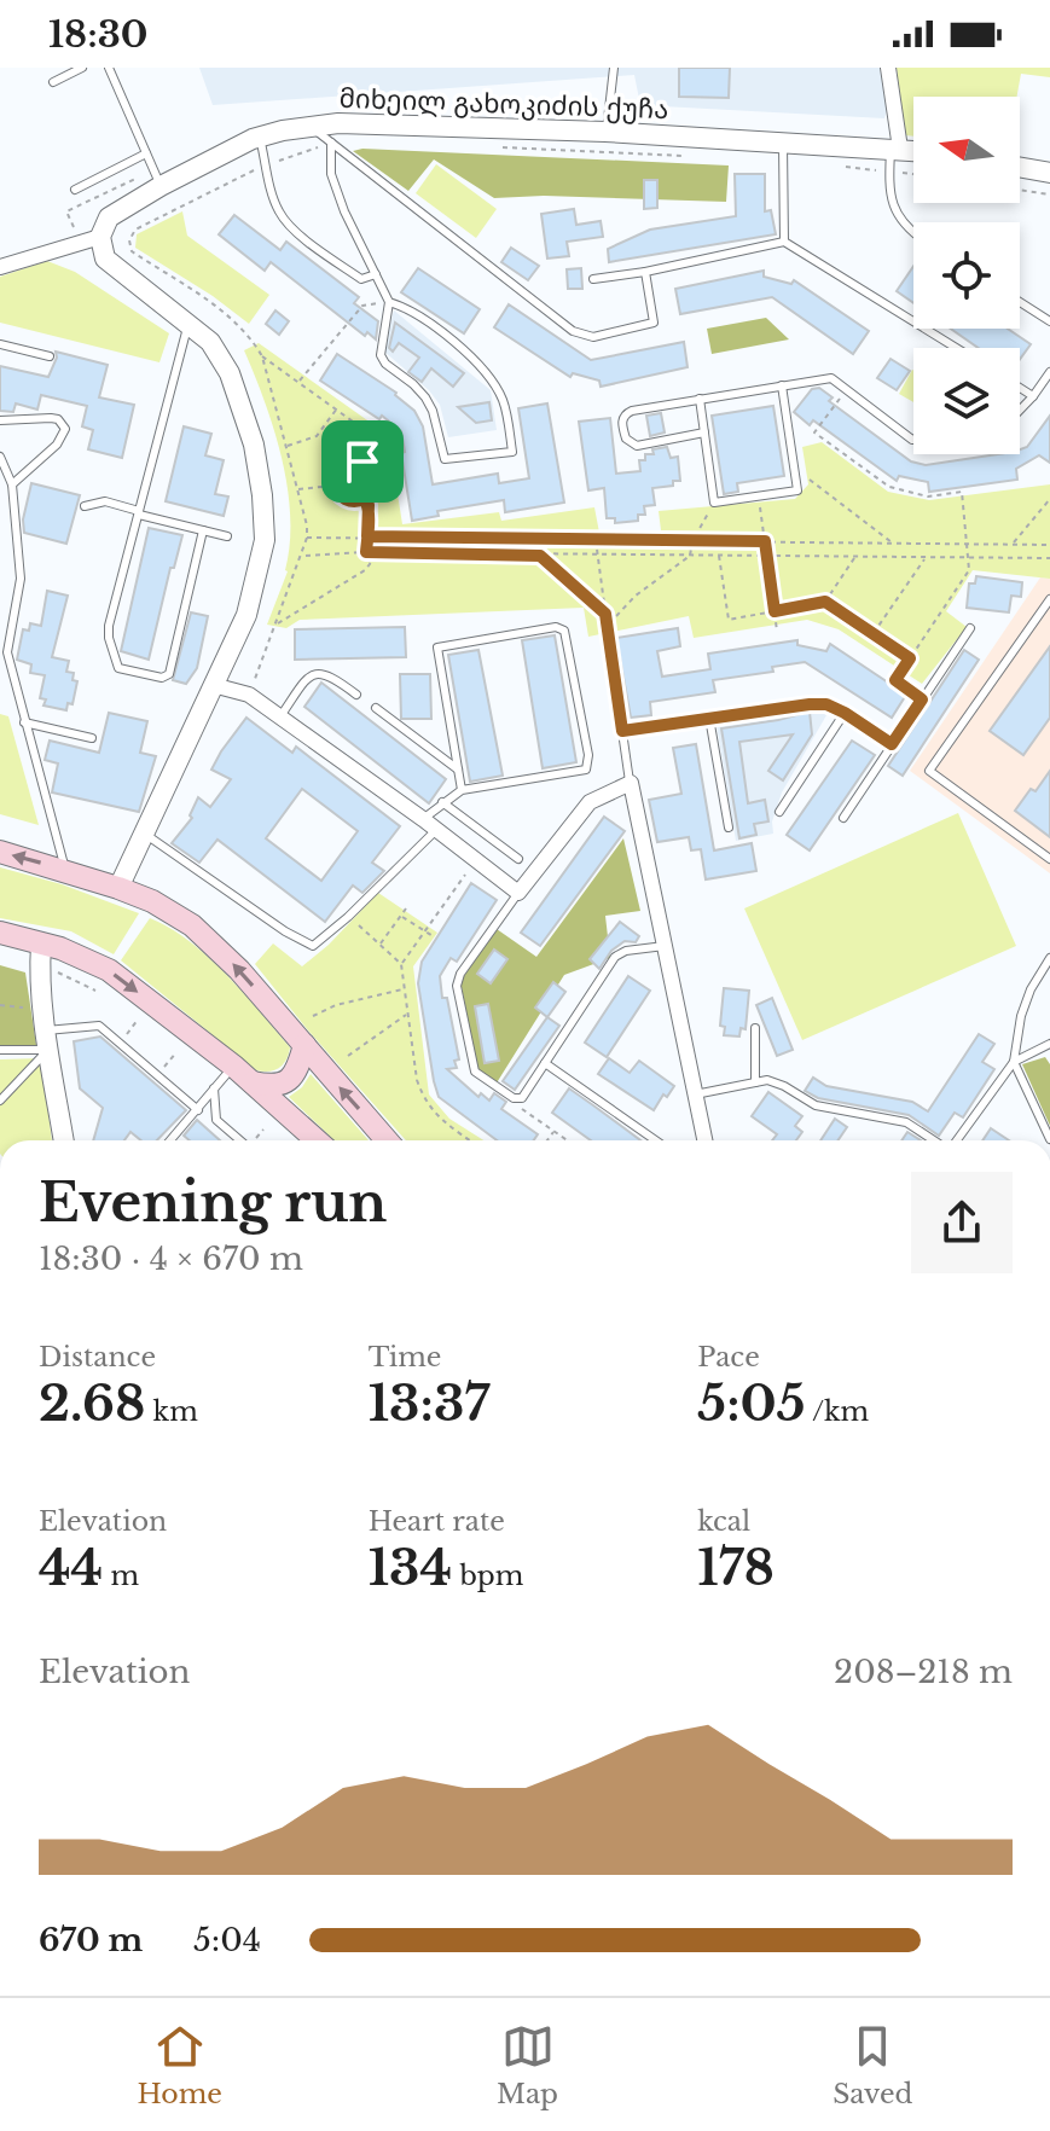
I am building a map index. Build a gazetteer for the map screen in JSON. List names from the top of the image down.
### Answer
{
  "streets": {
    "street": ["მიხეილ გახოკიძის ქუჩა"]
  },
  "north": "left",
  "page": {
    "status": "18:30",
    "heading": ["Evening run", "18:30 · 4 × 670 m"],
    "stats": [
      ["Distance", "2.68 km"],
      ["Time", "13:37"],
      ["Pace", "5:05 /km"],
      ["Elevation", "44 m"],
      ["Heart rate", "134 bpm"],
      ["kcal", "178"]
    ],
    "chart": ["Elevation", "208–218 m"],
    "list": [
      {
        "name": "670 m",
        "note": "5:04"
      }
    ],
    "tabs": ["Home", "Map", "Saved"]
  }
}
